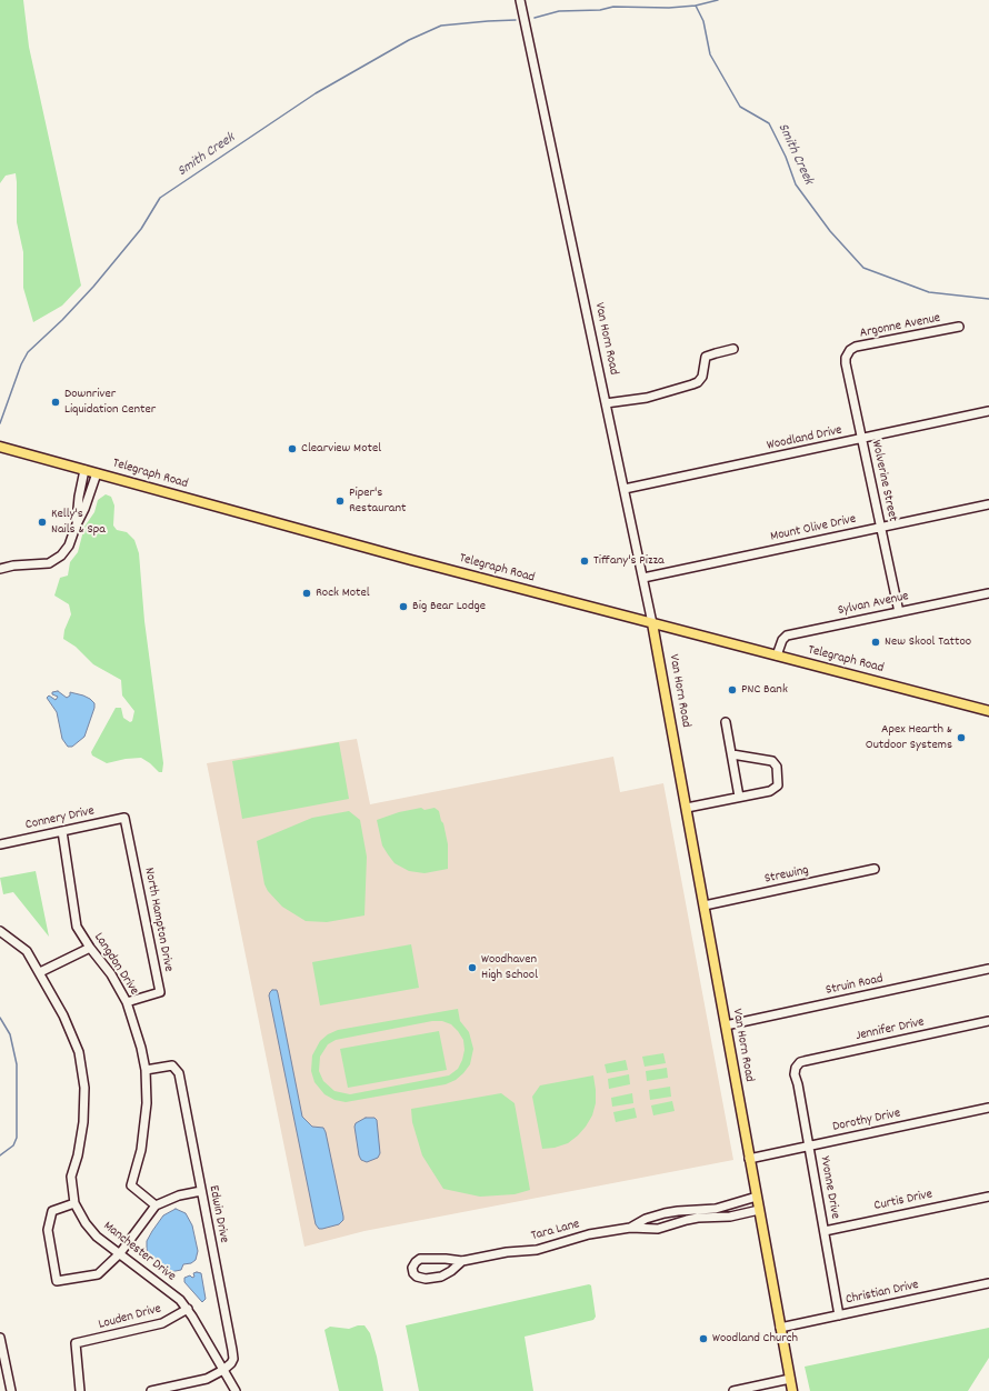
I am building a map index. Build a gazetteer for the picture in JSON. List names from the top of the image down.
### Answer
{
  "streets": {
    "main road": ["Van Horn Road", "Telegraph Road"],
    "street": [
      "Argonne Avenue",
      "Woodland Drive",
      "Wolverine Street",
      "Mount Olive Drive",
      "Sylvan Avenue",
      "Connery Drive",
      "Strewing",
      "North Hampton Drive",
      "Langdon Drive",
      "Struin Road",
      "Jennifer Drive",
      "Dorothy Drive",
      "Yvonne Drive",
      "Curtis Drive",
      "Edwin Drive",
      "Tara Lane",
      "Manchester Drive",
      "Christian Drive",
      "Louden Drive"
    ]
  },
  "crossings": [
    ["Argonne Avenue", "Wolverine Street"],
    ["Van Horn Road", "Woodland Drive"],
    ["Van Horn Road", "Telegraph Road"],
    ["Van Horn Road", "Mount Olive Drive"],
    ["Van Horn Road", "Strewing"],
    ["Van Horn Road", "Struin Road"],
    ["Van Horn Road", "Dorothy Drive"],
    ["Van Horn Road", "Tara Lane"],
    ["Van Horn Road", "Christian Drive"],
    ["Woodland Drive", "Wolverine Street"],
    ["Telegraph Road", "Sylvan Avenue"],
    ["Wolverine Street", "Mount Olive Drive"],
    ["Wolverine Street", "Sylvan Avenue"],
    ["Connery Drive", "North Hampton Drive"],
    ["Connery Drive", "Langdon Drive"],
    ["North Hampton Drive", "Langdon Drive"],
    ["Langdon Drive", "Edwin Drive"],
    ["Jennifer Drive", "Yvonne Drive"],
    ["Dorothy Drive", "Yvonne Drive"],
    ["Yvonne Drive", "Curtis Drive"],
    ["Yvonne Drive", "Christian Drive"],
    ["Edwin Drive", "Manchester Drive"],
    ["Manchester Drive", "Louden Drive"]
  ],
  "water": ["Smith Creek"],
  "places": [
    "Downriver Liquidation Center",
    "Clearview Motel",
    "Piper's Restaurant",
    "Kelly's Nails & Spa",
    "Tiffany's Pizza",
    "Rock Motel",
    "Big Bear Lodge",
    "New Skool Tattoo",
    "PNC Bank",
    "Apex Hearth & Outdoor Systems",
    "Woodhaven High School",
    "Woodland Church"
  ]
}
